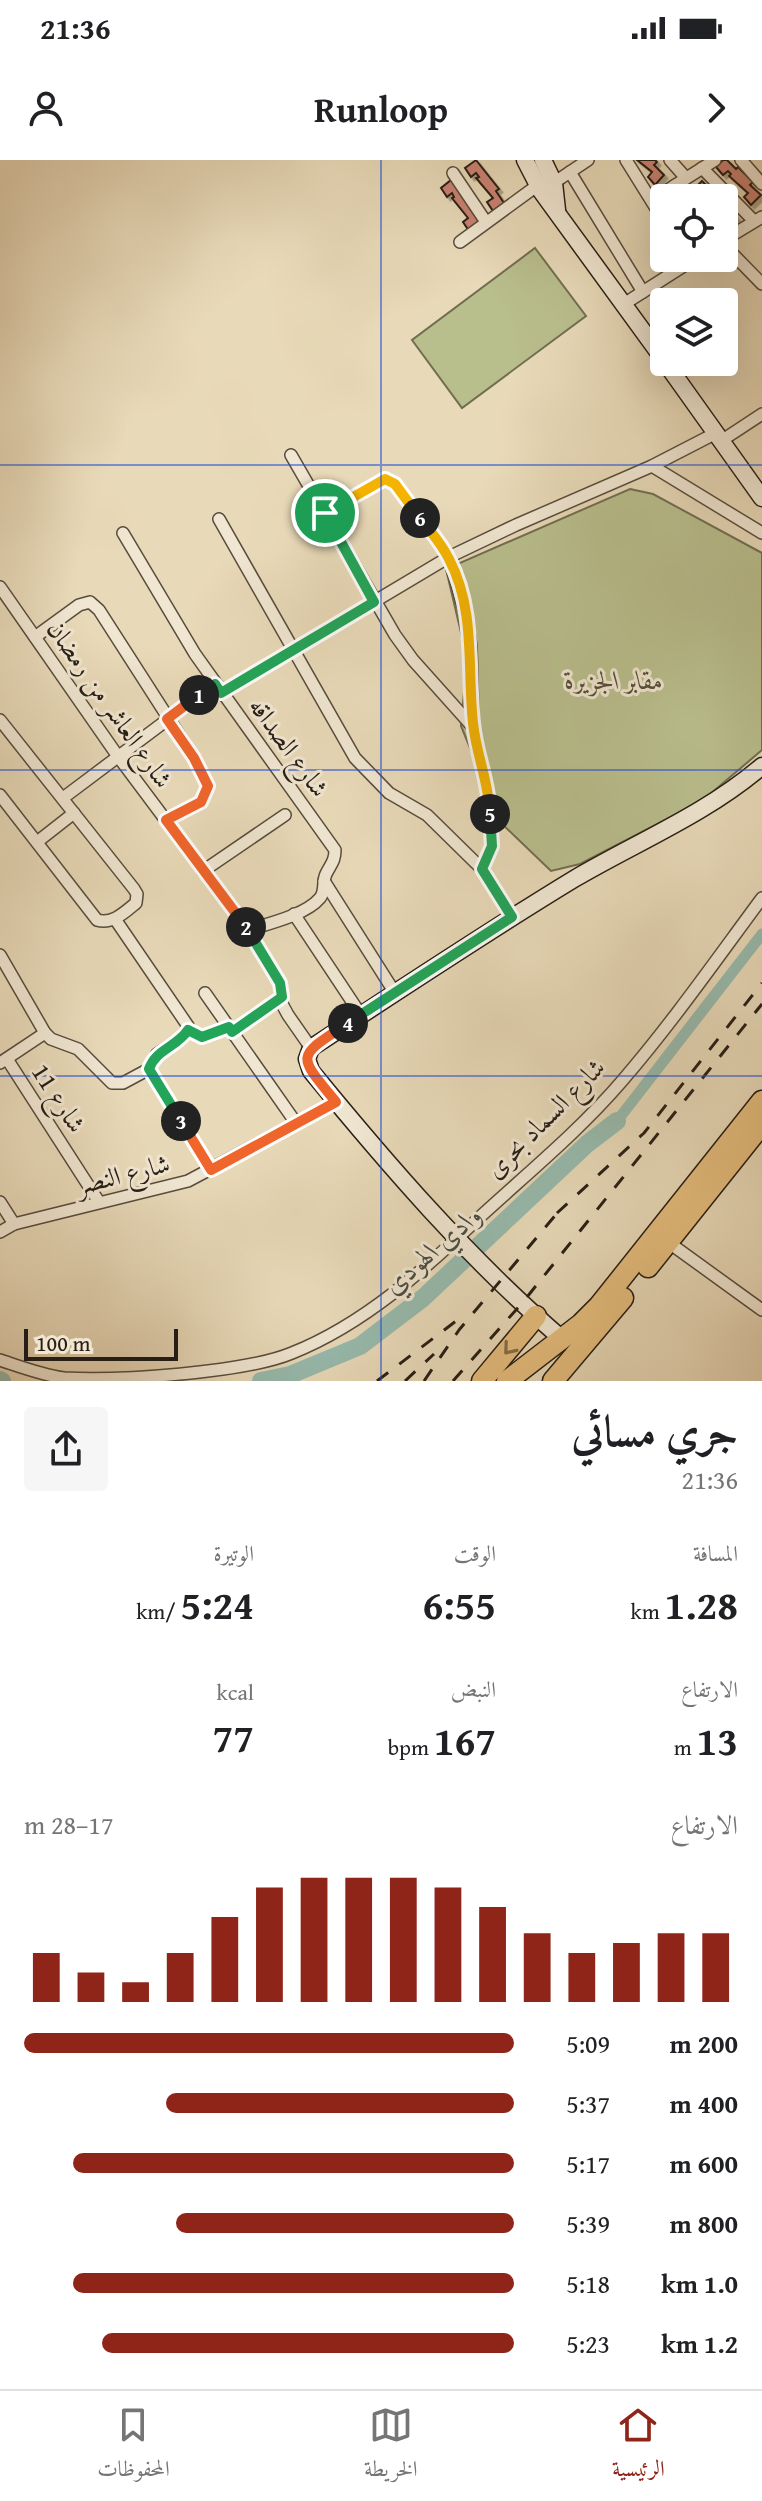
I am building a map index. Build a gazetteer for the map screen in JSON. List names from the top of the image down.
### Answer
{
  "streets": {
    "street": [
      "شارع العاشر من رمضان",
      "شارع الصداقه",
      "شارع 11",
      "شارع السماد بحرى",
      "شارع النصر"
    ]
  },
  "crossings": [
    ["شارع 11", "شارع النصر"]
  ],
  "water": ["وادي الهودي"],
  "parks": ["مقابر الجزيرة"],
  "scale_bar": "100 m",
  "page": {
    "status": "21:36",
    "header": "Runloop",
    "pins": [
      "6",
      "1",
      "5",
      "2",
      "4",
      "3"
    ],
    "scale": "100 m",
    "heading": ["جري مسائي", "21:36"],
    "stats": [
      ["المسافة", "1.28 km"],
      ["الوقت", "6:55"],
      ["الوتيرة", "5:24 /km"],
      ["الارتفاع", "13 m"],
      ["النبض", "167 bpm"],
      ["kcal", "77"]
    ],
    "chart": ["الارتفاع", "17–28 m"],
    "list": [
      {
        "name": "200 m",
        "note": "5:09"
      },
      {
        "name": "400 m",
        "note": "5:37"
      },
      {
        "name": "600 m",
        "note": "5:17"
      },
      {
        "name": "800 m",
        "note": "5:39"
      },
      {
        "name": "1.0 km",
        "note": "5:18"
      },
      {
        "name": "1.2 km",
        "note": "5:23"
      }
    ],
    "tabs": ["الرئيسية", "الخريطة", "المحفوظات"]
  }
}
